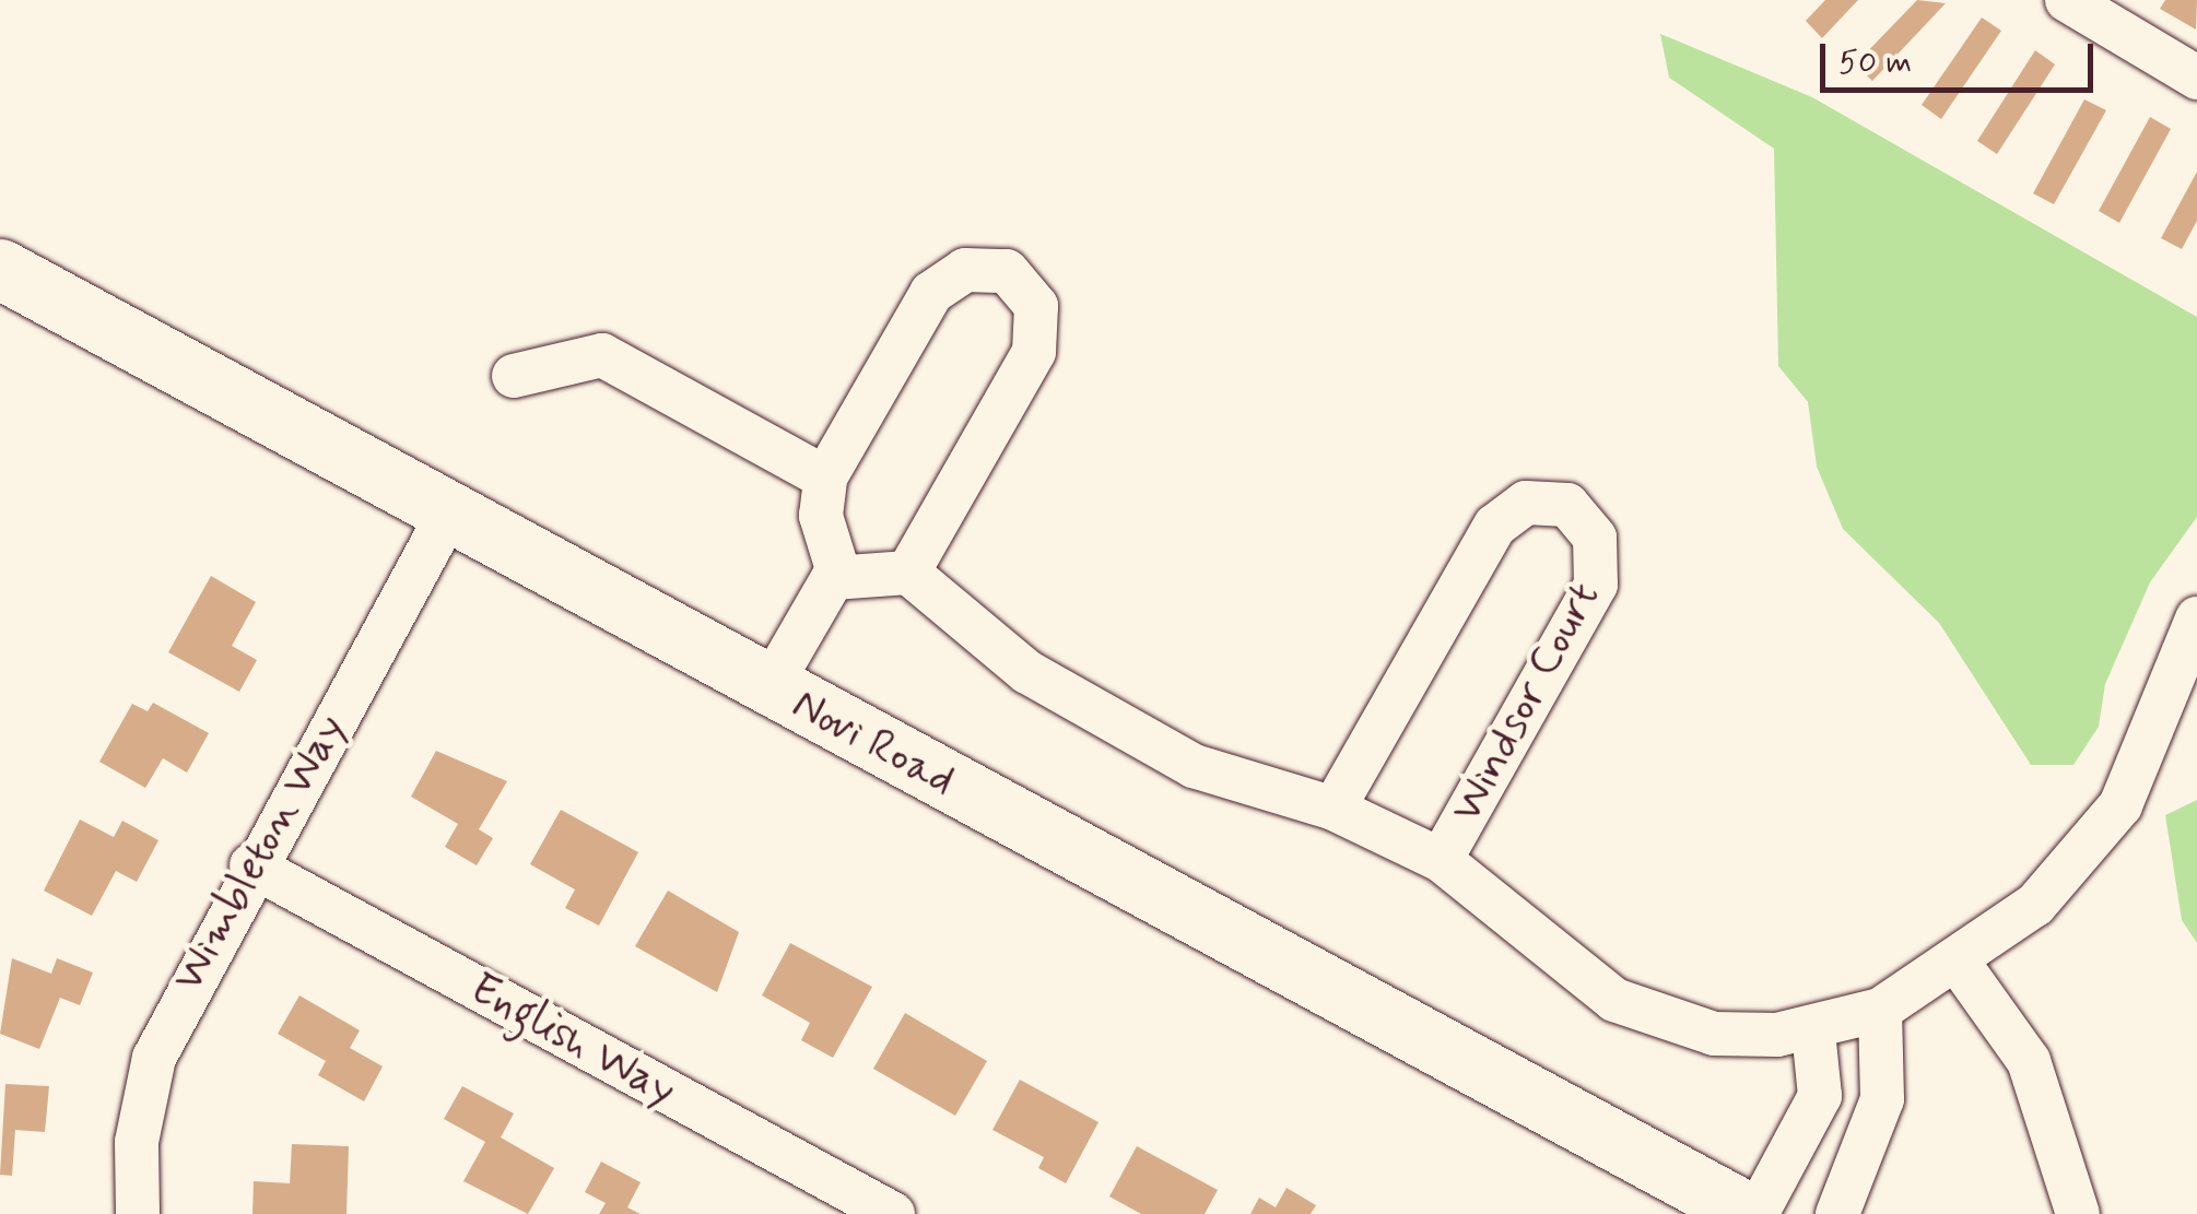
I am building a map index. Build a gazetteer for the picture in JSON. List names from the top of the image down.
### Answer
{
  "streets": {
    "main road": ["Novi Road"],
    "street": ["Windsor Court", "Wimbleton Way", "English Way"]
  },
  "crossings": [
    ["Novi Road", "Wimbleton Way"],
    ["Wimbleton Way", "English Way"]
  ],
  "scale_bar": "50 m"
}
